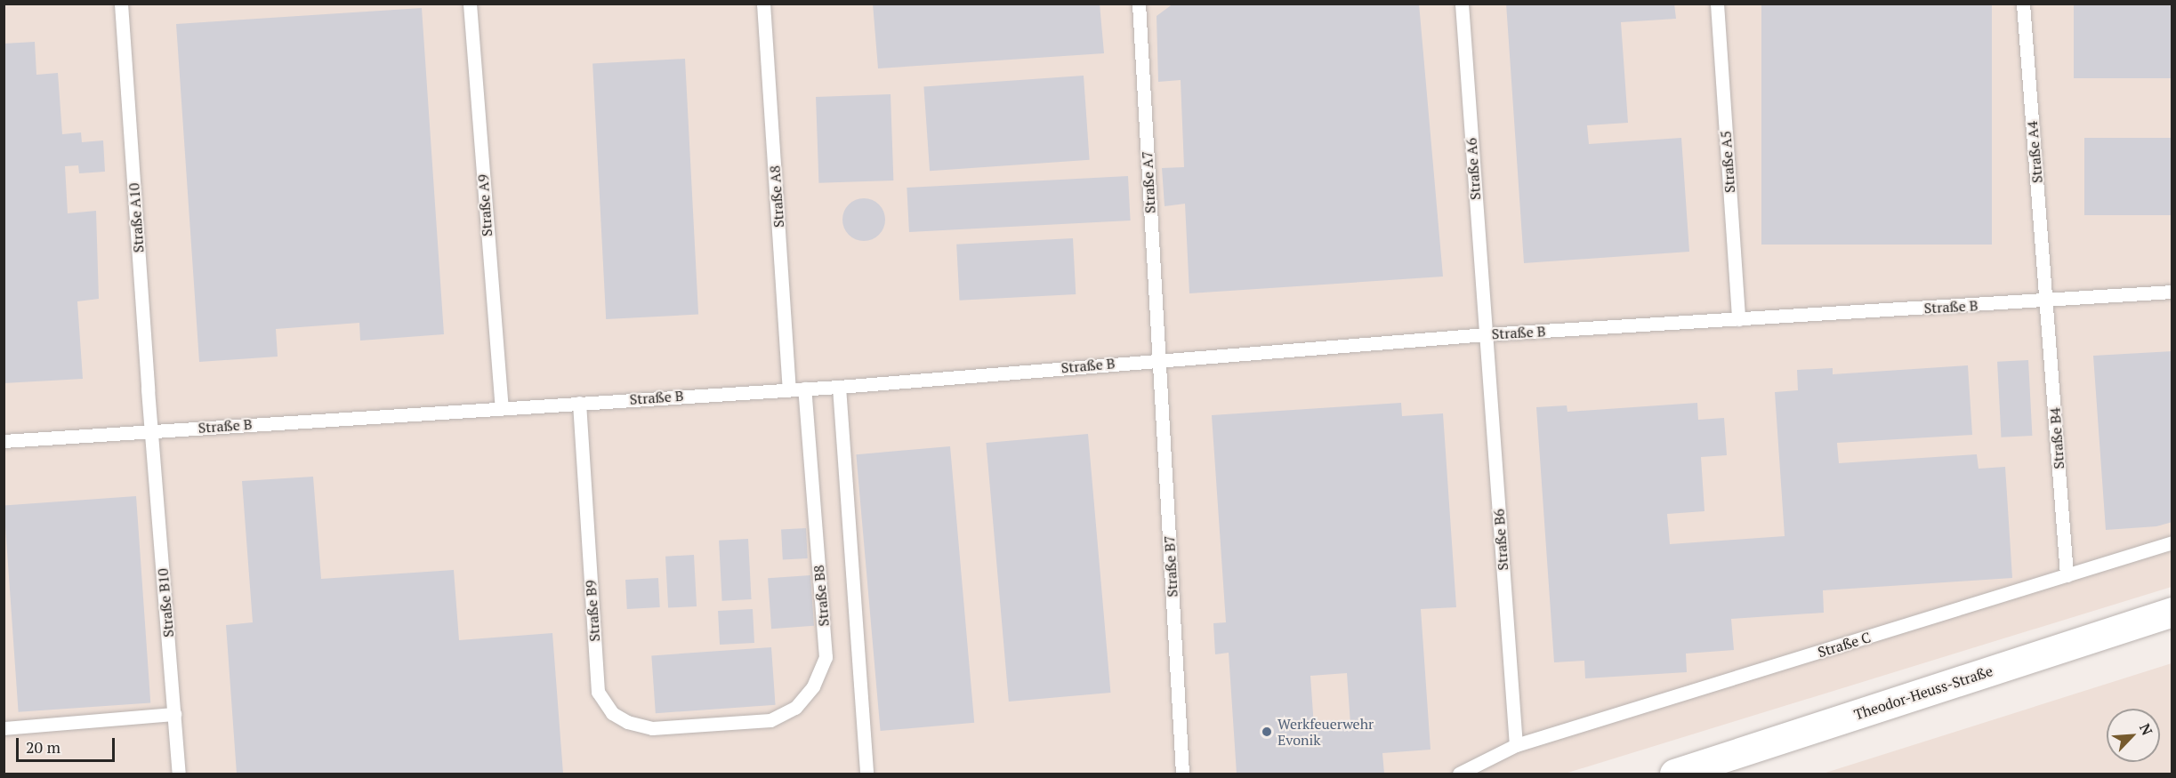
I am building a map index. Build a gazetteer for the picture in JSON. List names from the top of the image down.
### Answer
{
  "streets": {
    "main road": ["Theodor-Heuss-Straße"],
    "lane": [
      "Straße A4",
      "Straße A5",
      "Straße A6",
      "Straße A7",
      "Straße A8",
      "Straße A9",
      "Straße A10",
      "Straße B",
      "Straße B4",
      "Straße B6",
      "Straße B7",
      "Straße B8",
      "Straße B10",
      "Straße B9",
      "Straße C"
    ]
  },
  "crossings": [
    ["Straße A4", "Straße B"],
    ["Straße A4", "Straße B4"],
    ["Straße A5", "Straße B"],
    ["Straße A6", "Straße B"],
    ["Straße A6", "Straße B6"],
    ["Straße A7", "Straße B"],
    ["Straße A7", "Straße B7"],
    ["Straße A8", "Straße B"],
    ["Straße A9", "Straße B"],
    ["Straße A10", "Straße B"],
    ["Straße A10", "Straße B10"],
    ["Straße B", "Straße B4"],
    ["Straße B", "Straße B6"],
    ["Straße B", "Straße B7"],
    ["Straße B", "Straße B8"],
    ["Straße B", "Straße B10"],
    ["Straße B", "Straße B9"],
    ["Straße B4", "Straße C"],
    ["Straße B6", "Straße C"],
    ["Straße B8", "Straße B9"]
  ],
  "places": ["Werkfeuerwehr Evonik"],
  "scale_bar": "20 m",
  "north": "top right"
}
